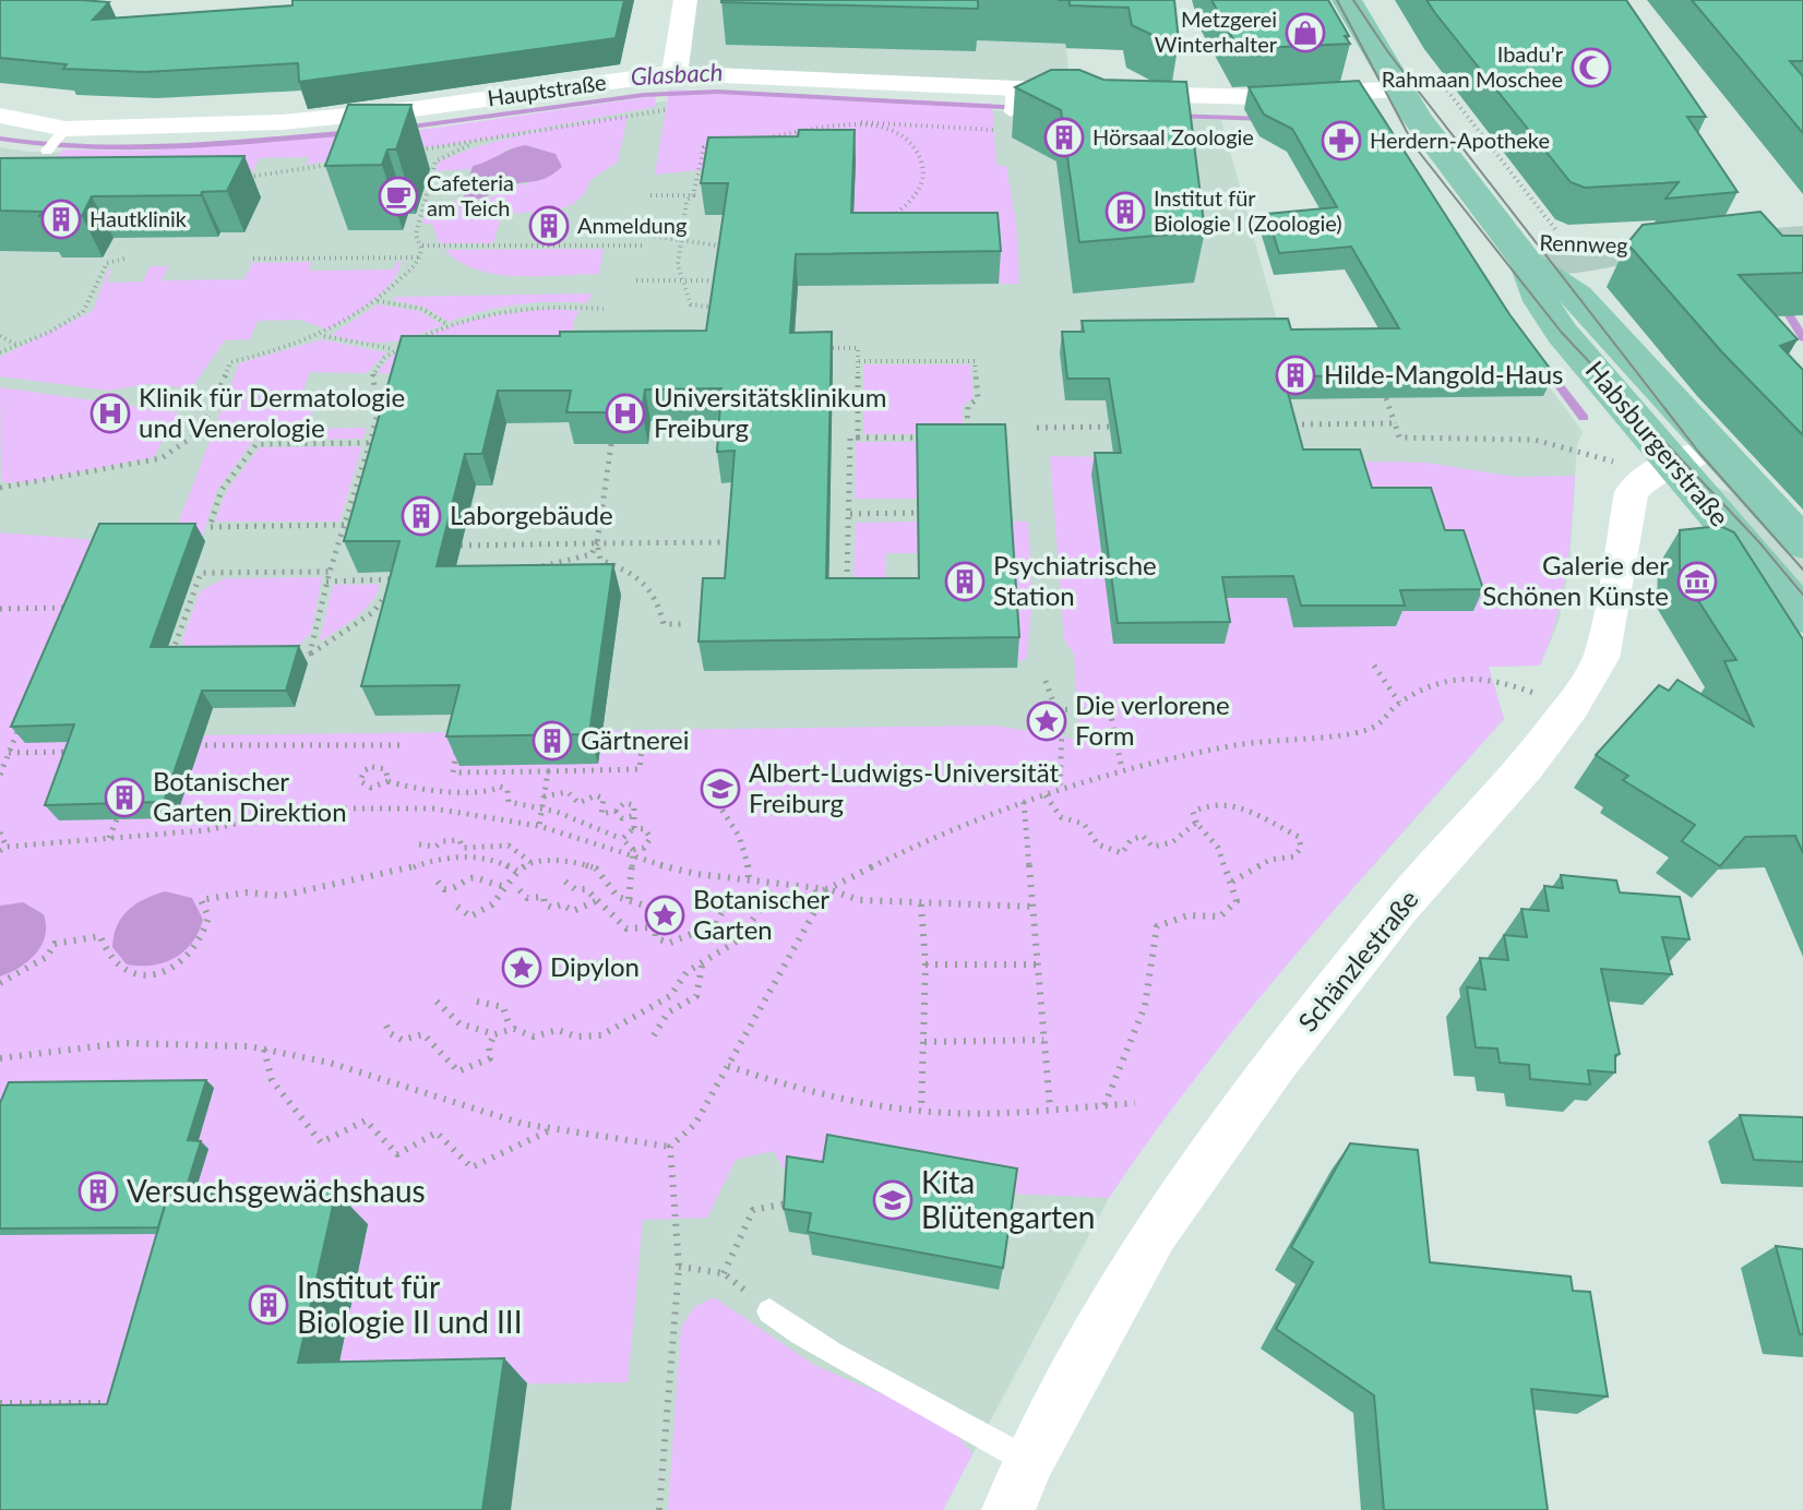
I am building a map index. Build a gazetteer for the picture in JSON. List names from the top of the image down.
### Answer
{
  "streets": {
    "main road": ["Habsburgerstraße"],
    "street": ["Hauptstraße", "Rennweg", "Schänzlestraße"]
  },
  "crossings": [
    ["Hauptstraße", "Habsburgerstraße"],
    ["Rennweg", "Habsburgerstraße"],
    ["Habsburgerstraße", "Schänzlestraße"]
  ],
  "water": ["Glasbach"],
  "places": {
    "shop": ["Metzgerei Winterhalter"],
    "mosque": ["Ibadu'r Rahmaan Moschee"],
    "building": [
      "Hörsaal Zoologie",
      "Institut für Biologie I (Zoologie)",
      "Hautklinik",
      "Anmeldung",
      "Hilde-Mangold-Haus",
      "Laborgebäude",
      "Psychiatrische Station",
      "Gärtnerei",
      "Botanischer Garten Direktion",
      "Versuchsgewächshaus",
      "Institut für Biologie II und III"
    ],
    "pharmacy": ["Herdern-Apotheke"],
    "cafe": ["Cafeteria am Teich"],
    "hospital": ["Klinik für Dermatologie und Venerologie", "Universitätsklinikum Freiburg"],
    "museum": ["Galerie der Schönen Künste"],
    "place": ["Die verlorene Form", "Botanischer Garten", "Dipylon"],
    "school or university": ["Albert-Ludwigs-Universität Freiburg", "Kita Blütengarten"]
  }
}
